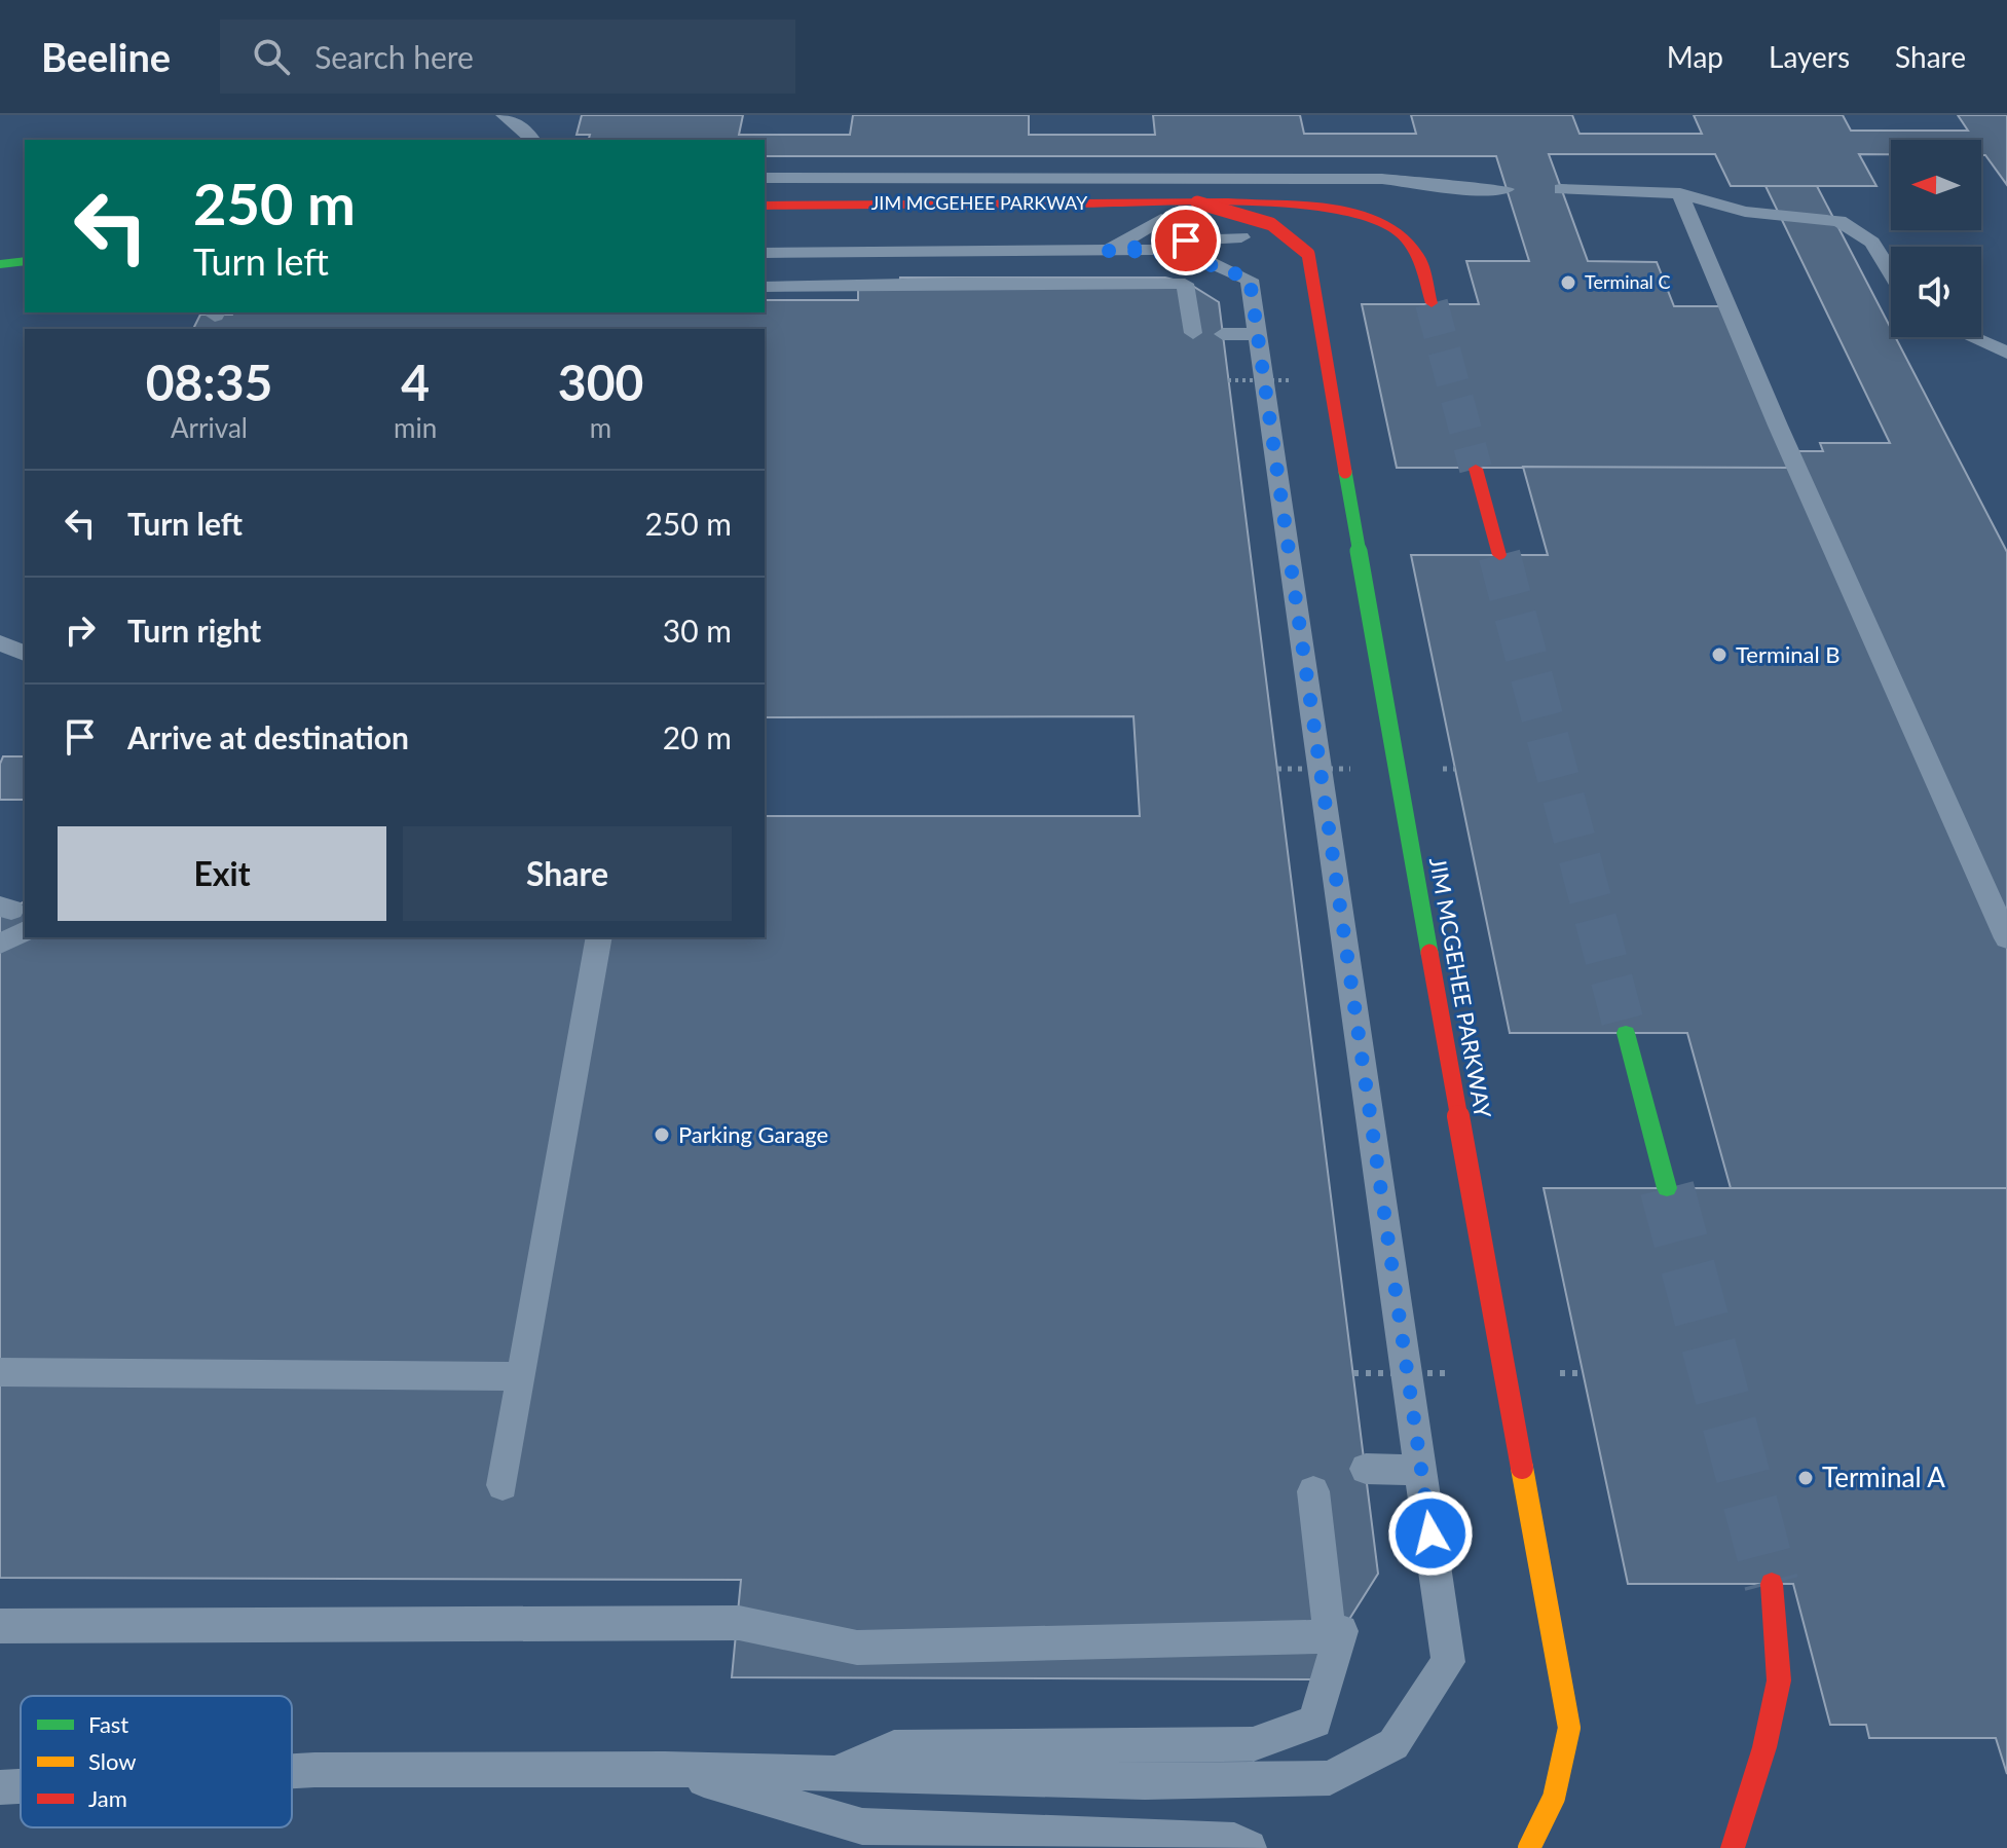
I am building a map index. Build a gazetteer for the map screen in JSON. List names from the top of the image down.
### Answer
{
  "streets": {
    "main road": ["JIM MCGEHEE PARKWAY"]
  },
  "places": [
    "Terminal C",
    "Terminal B",
    "Parking Garage",
    "Terminal A"
  ],
  "legend": ["Fast", "Slow", "Jam"],
  "north": "left",
  "page": {
    "header": "Beeline",
    "search": "Search here",
    "nav": ["Map", "Layers", "Share"],
    "turn": ["250 m", "Turn left"],
    "eta": [
      "08:35",
      "Arrival",
      "4",
      "min",
      "300",
      "m"
    ],
    "list": [
      {
        "name": "Turn left",
        "value": "250 m"
      },
      {
        "name": "Turn right",
        "value": "30 m"
      },
      {
        "name": "Arrive at destination",
        "value": "20 m"
      }
    ],
    "buttons": ["Exit", "Share"]
  }
}
